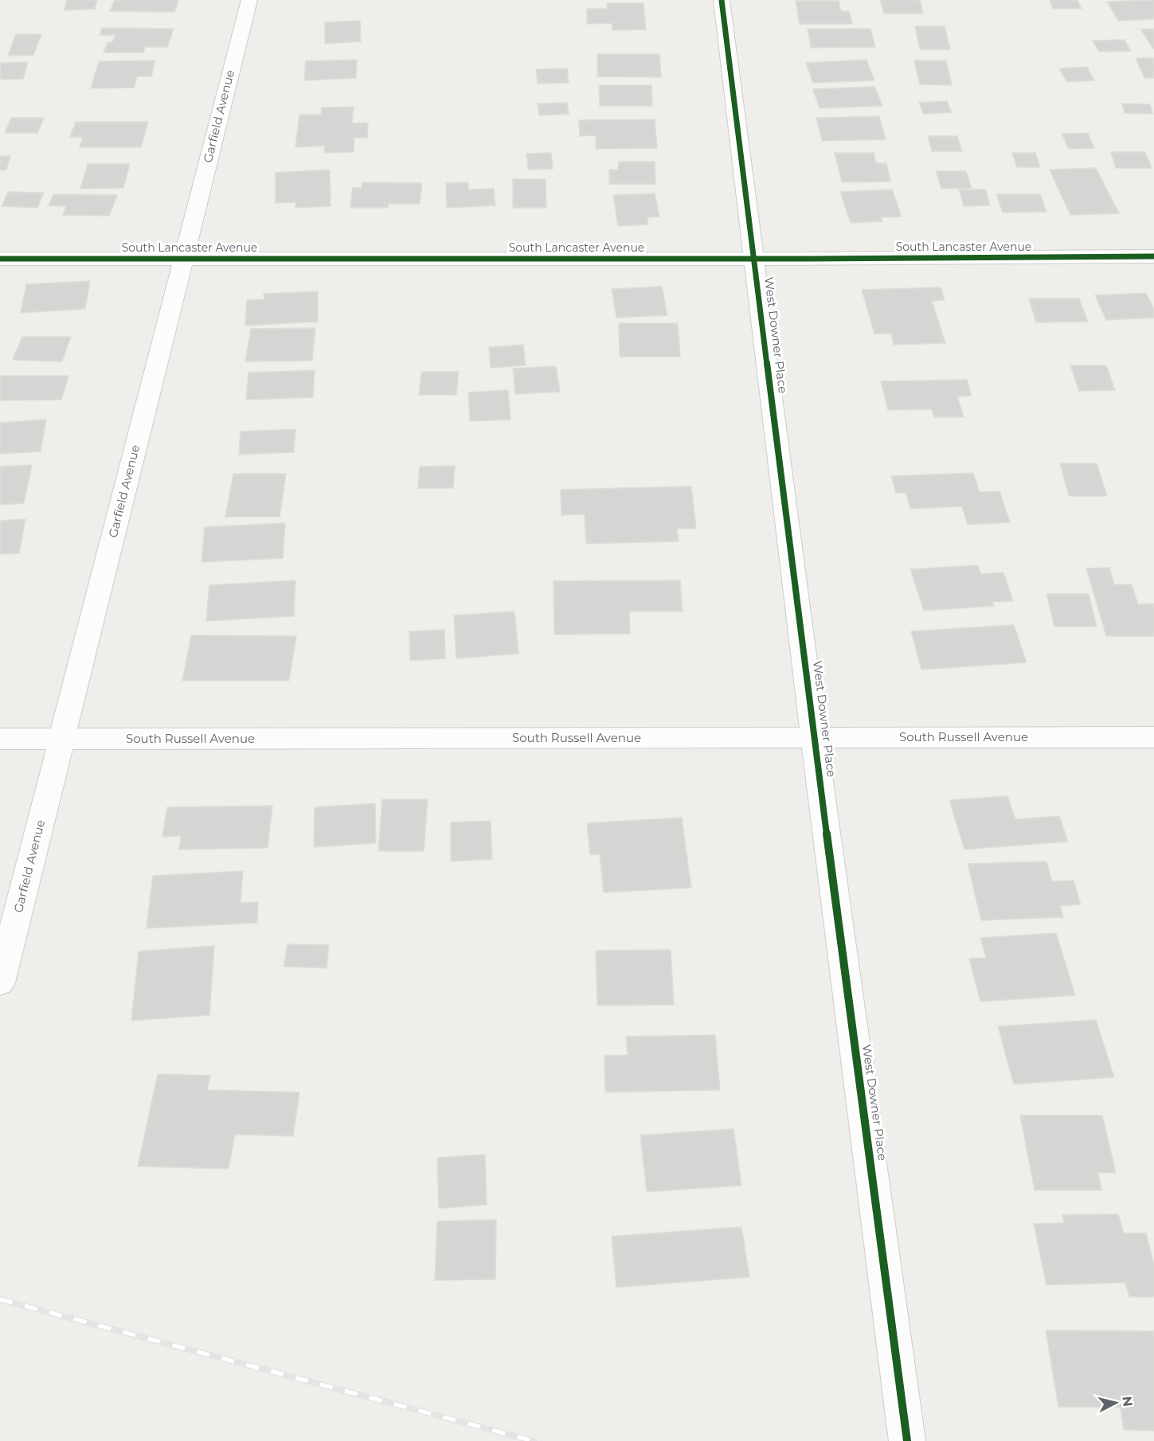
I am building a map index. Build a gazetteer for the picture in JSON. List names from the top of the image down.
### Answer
{
  "streets": {
    "street": [
      "Garfield Avenue",
      "South Lancaster Avenue",
      "West Downer Place",
      "South Russell Avenue"
    ]
  },
  "crossings": [
    ["Garfield Avenue", "South Lancaster Avenue"],
    ["Garfield Avenue", "South Russell Avenue"],
    ["South Lancaster Avenue", "West Downer Place"],
    ["West Downer Place", "South Russell Avenue"]
  ],
  "north": "right"
}
